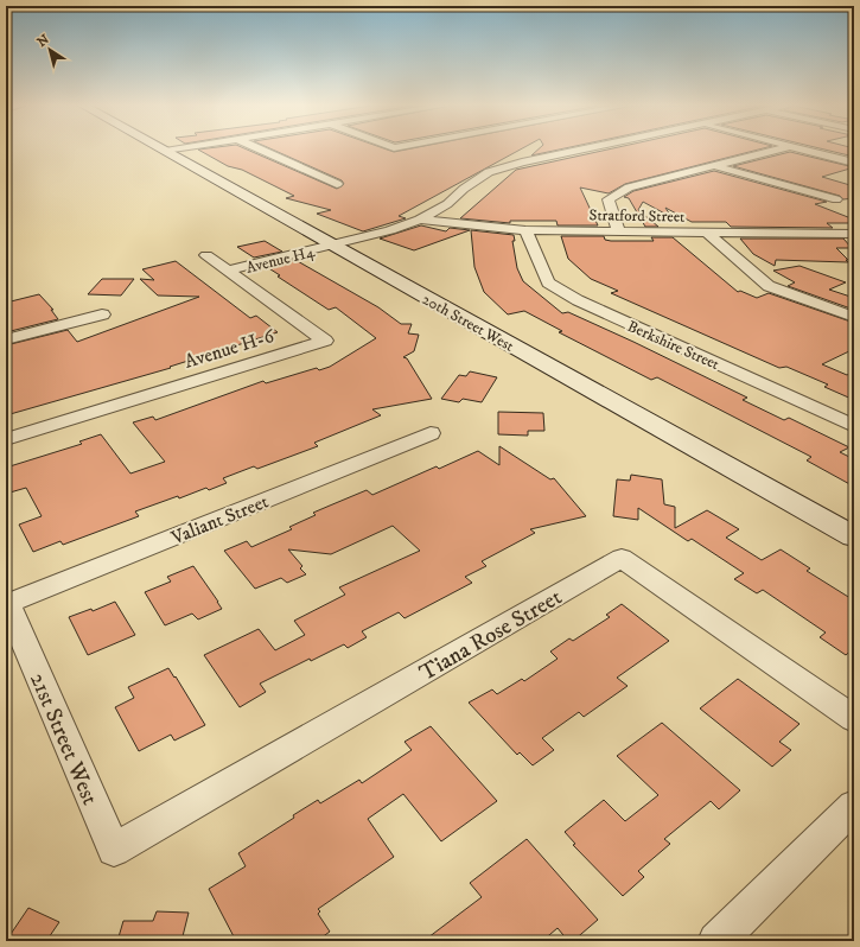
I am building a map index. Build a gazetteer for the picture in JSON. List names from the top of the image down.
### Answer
{
  "streets": {
    "main road": ["20th Street West"],
    "street": [
      "Stratford Street",
      "Avenue H4",
      "Berkshire Street",
      "Avenue H-6",
      "Valiant Street",
      "Tiana Rose Street",
      "21st Street West"
    ]
  },
  "crossings": [
    ["Stratford Street", "Avenue H4"],
    ["Stratford Street", "Berkshire Street"],
    ["Avenue H4", "20th Street West"],
    ["Avenue H4", "Avenue H-6"],
    ["Valiant Street", "21st Street West"],
    ["Tiana Rose Street", "21st Street West"]
  ],
  "north": "top left"
}
